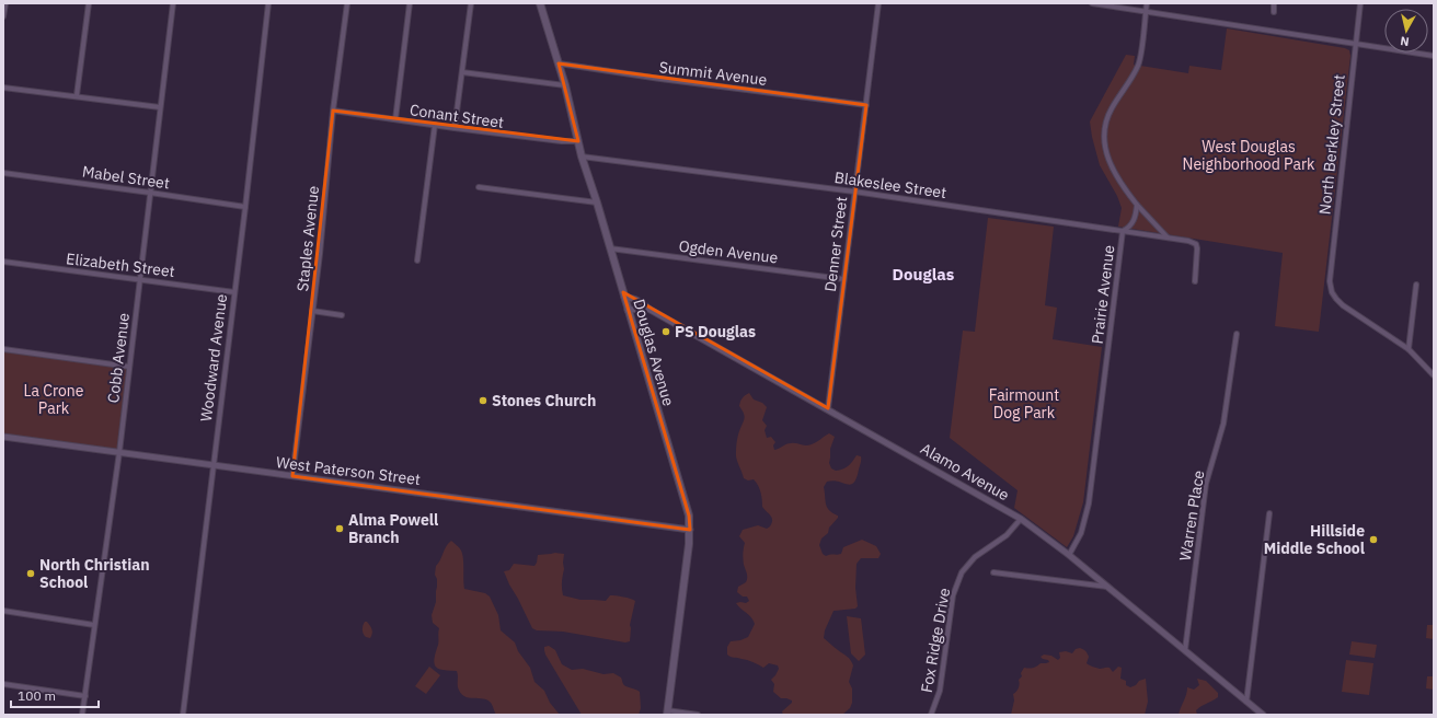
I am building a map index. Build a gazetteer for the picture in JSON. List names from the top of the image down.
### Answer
{
  "streets": {
    "main road": ["Douglas Avenue"],
    "street": [
      "Summit Avenue",
      "Conant Street",
      "North Berkley Street",
      "Mabel Street",
      "Blakeslee Street",
      "Staples Avenue",
      "Denner Street",
      "Ogden Avenue",
      "Elizabeth Street",
      "Prairie Avenue",
      "Cobb Avenue",
      "Woodward Avenue",
      "West Paterson Street",
      "Alamo Avenue",
      "Warren Place",
      "Fox Ridge Drive"
    ]
  },
  "crossings": [
    ["Summit Avenue", "Denner Street"],
    ["Summit Avenue", "Douglas Avenue"],
    ["Conant Street", "Staples Avenue"],
    ["Conant Street", "Douglas Avenue"],
    ["Mabel Street", "Cobb Avenue"],
    ["Mabel Street", "Woodward Avenue"],
    ["Blakeslee Street", "Denner Street"],
    ["Blakeslee Street", "Prairie Avenue"],
    ["Blakeslee Street", "Douglas Avenue"],
    ["Staples Avenue", "West Paterson Street"],
    ["Denner Street", "Ogden Avenue"],
    ["Denner Street", "Alamo Avenue"],
    ["Ogden Avenue", "Douglas Avenue"],
    ["Elizabeth Street", "Cobb Avenue"],
    ["Elizabeth Street", "Woodward Avenue"],
    ["Prairie Avenue", "Alamo Avenue"],
    ["Douglas Avenue", "West Paterson Street"],
    ["Douglas Avenue", "Alamo Avenue"],
    ["Cobb Avenue", "West Paterson Street"],
    ["Woodward Avenue", "West Paterson Street"],
    ["Alamo Avenue", "Warren Place"],
    ["Alamo Avenue", "Fox Ridge Drive"]
  ],
  "districts": ["Douglas"],
  "parks": ["West Douglas Neighborhood Park", "La Crone Park", "Fairmount Dog Park"],
  "places": [
    "PS Douglas",
    "Stones Church",
    "Alma Powell Branch",
    "Hillside Middle School",
    "North Christian School"
  ],
  "scale_bar": "100 m",
  "north": "bottom"
}
